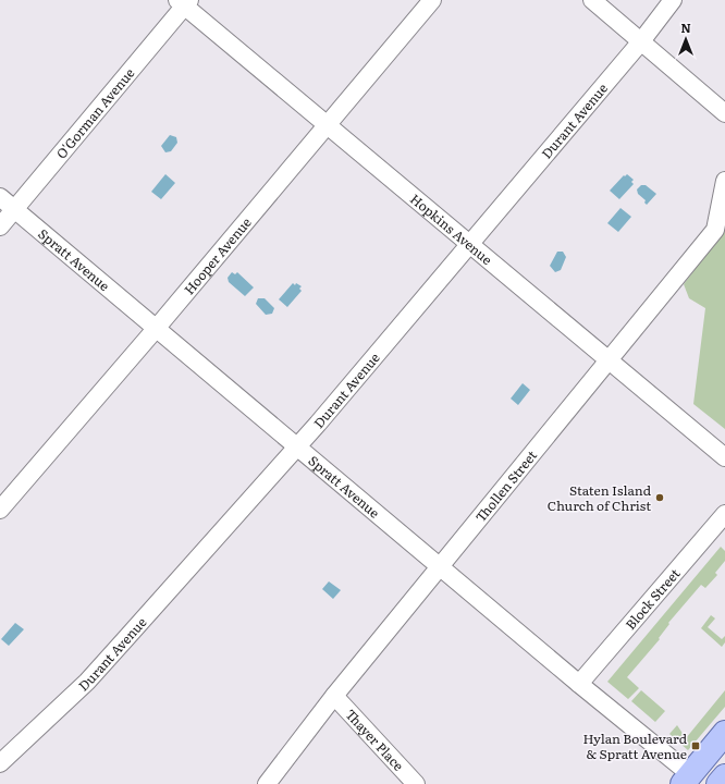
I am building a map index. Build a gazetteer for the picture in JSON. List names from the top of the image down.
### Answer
{
  "streets": {
    "street": [
      "O'Gorman Avenue",
      "Durant Avenue",
      "Hopkins Avenue",
      "Hooper Avenue",
      "Spratt Avenue",
      "Thollen Street",
      "Block Street",
      "Thayer Place"
    ]
  },
  "crossings": [
    ["O'Gorman Avenue", "Hopkins Avenue"],
    ["O'Gorman Avenue", "Spratt Avenue"],
    ["Durant Avenue", "Hopkins Avenue"],
    ["Durant Avenue", "Spratt Avenue"],
    ["Hopkins Avenue", "Hooper Avenue"],
    ["Hopkins Avenue", "Thollen Street"],
    ["Hooper Avenue", "Spratt Avenue"],
    ["Spratt Avenue", "Thollen Street"],
    ["Spratt Avenue", "Block Street"],
    ["Thollen Street", "Thayer Place"]
  ],
  "places": {
    "other": ["Staten Island Church of Christ"],
    "transit": ["Hylan Boulevard & Spratt Avenue"]
  },
  "north": "top"
}
